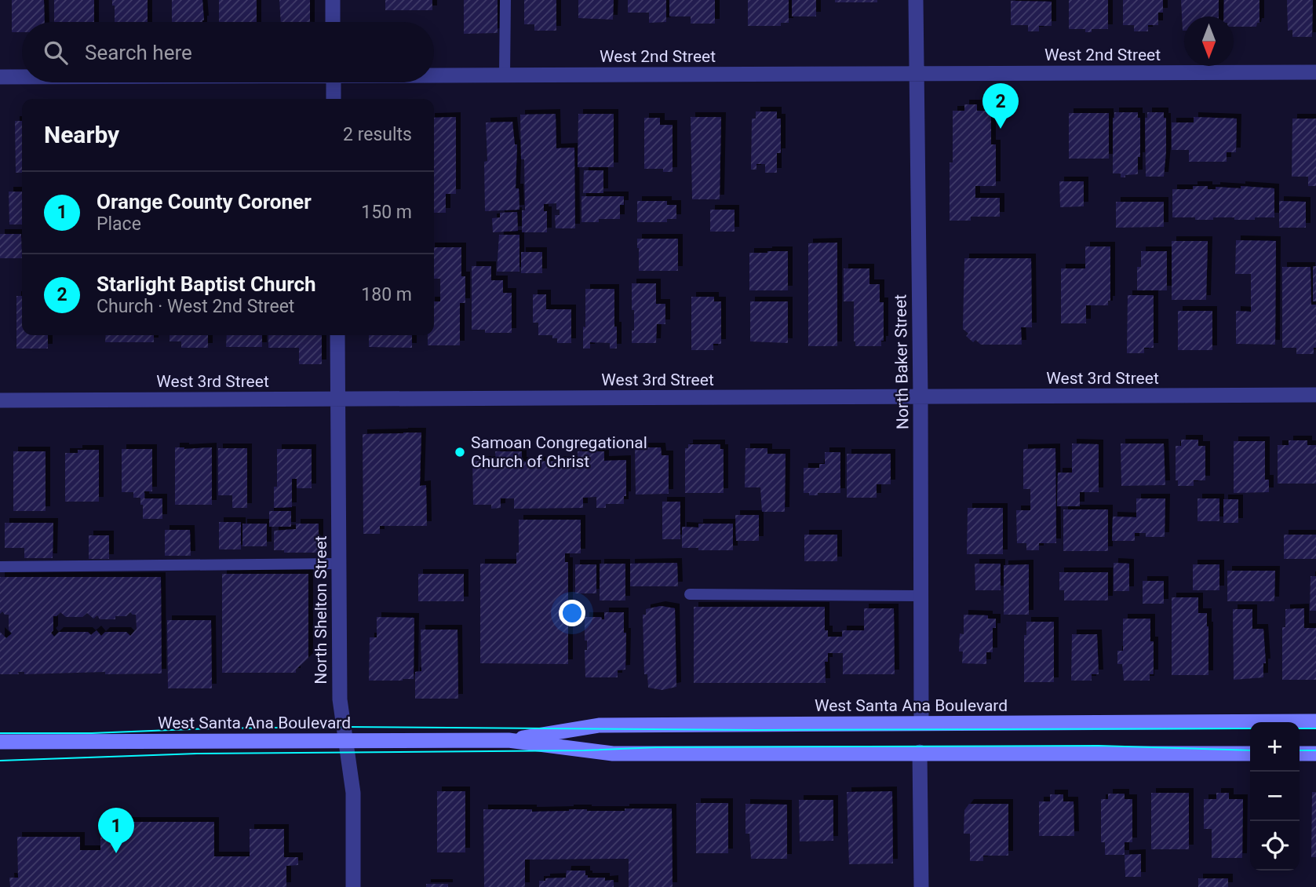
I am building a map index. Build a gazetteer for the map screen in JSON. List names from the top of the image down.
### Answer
{
  "streets": {
    "main road": ["West Santa Ana Boulevard"],
    "street": [
      "West 2nd Street",
      "North Baker Street",
      "West 3rd Street",
      "North Shelton Street"
    ]
  },
  "crossings": [
    ["West 2nd Street", "North Baker Street"],
    ["North Baker Street", "West 3rd Street"],
    ["North Baker Street", "West Santa Ana Boulevard"],
    ["West 3rd Street", "North Shelton Street"],
    ["North Shelton Street", "West Santa Ana Boulevard"]
  ],
  "places": ["Samoan Congregational Church of Christ"],
  "north": "bottom",
  "page": {
    "search": "Search here",
    "pins": ["2", "1"],
    "heading": ["Nearby", "2 results"],
    "list": [
      {
        "mark": "1",
        "name": "Orange County Coroner",
        "note": "Place",
        "value": "150 m"
      },
      {
        "mark": "2",
        "name": "Starlight Baptist Church",
        "note": "Church · West 2nd Street",
        "value": "180 m"
      }
    ],
    "map_buttons": ["+", "−"]
  }
}
